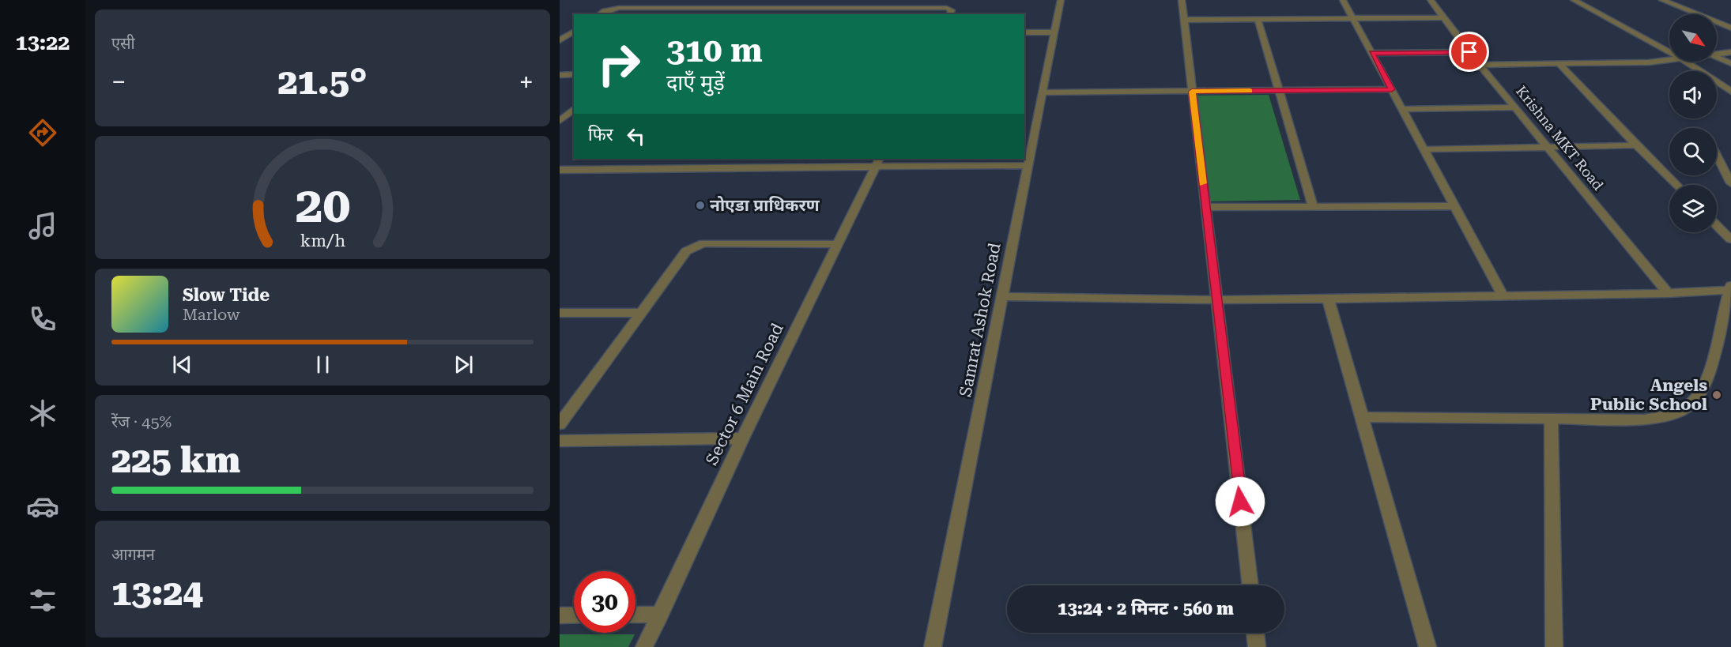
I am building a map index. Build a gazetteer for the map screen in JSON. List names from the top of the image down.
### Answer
{
  "streets": {
    "street": ["Krishna MKT Road", "Samrat Ashok Road", "Sector 6 Main Road"]
  },
  "places": ["नोएडा प्राधिकरण", "Angels Public School"],
  "north": "bottom right",
  "page": {
    "tabs": "13:22",
    "tile": [
      "एसी",
      ["रेंज · 45%", "225 km"],
      ["आगमन", "13:24"]
    ],
    "turn": ["310 m", "दाएँ मुड़ें"],
    "heat": ["−", "21.5°", "+"],
    "then": "फिर",
    "song": ["Slow Tide", "Marlow"],
    "limit": "30",
    "trip": "13:24 · 2 मिनट · 560 m",
    "gauge": ["20", "km/h"]
  }
}
